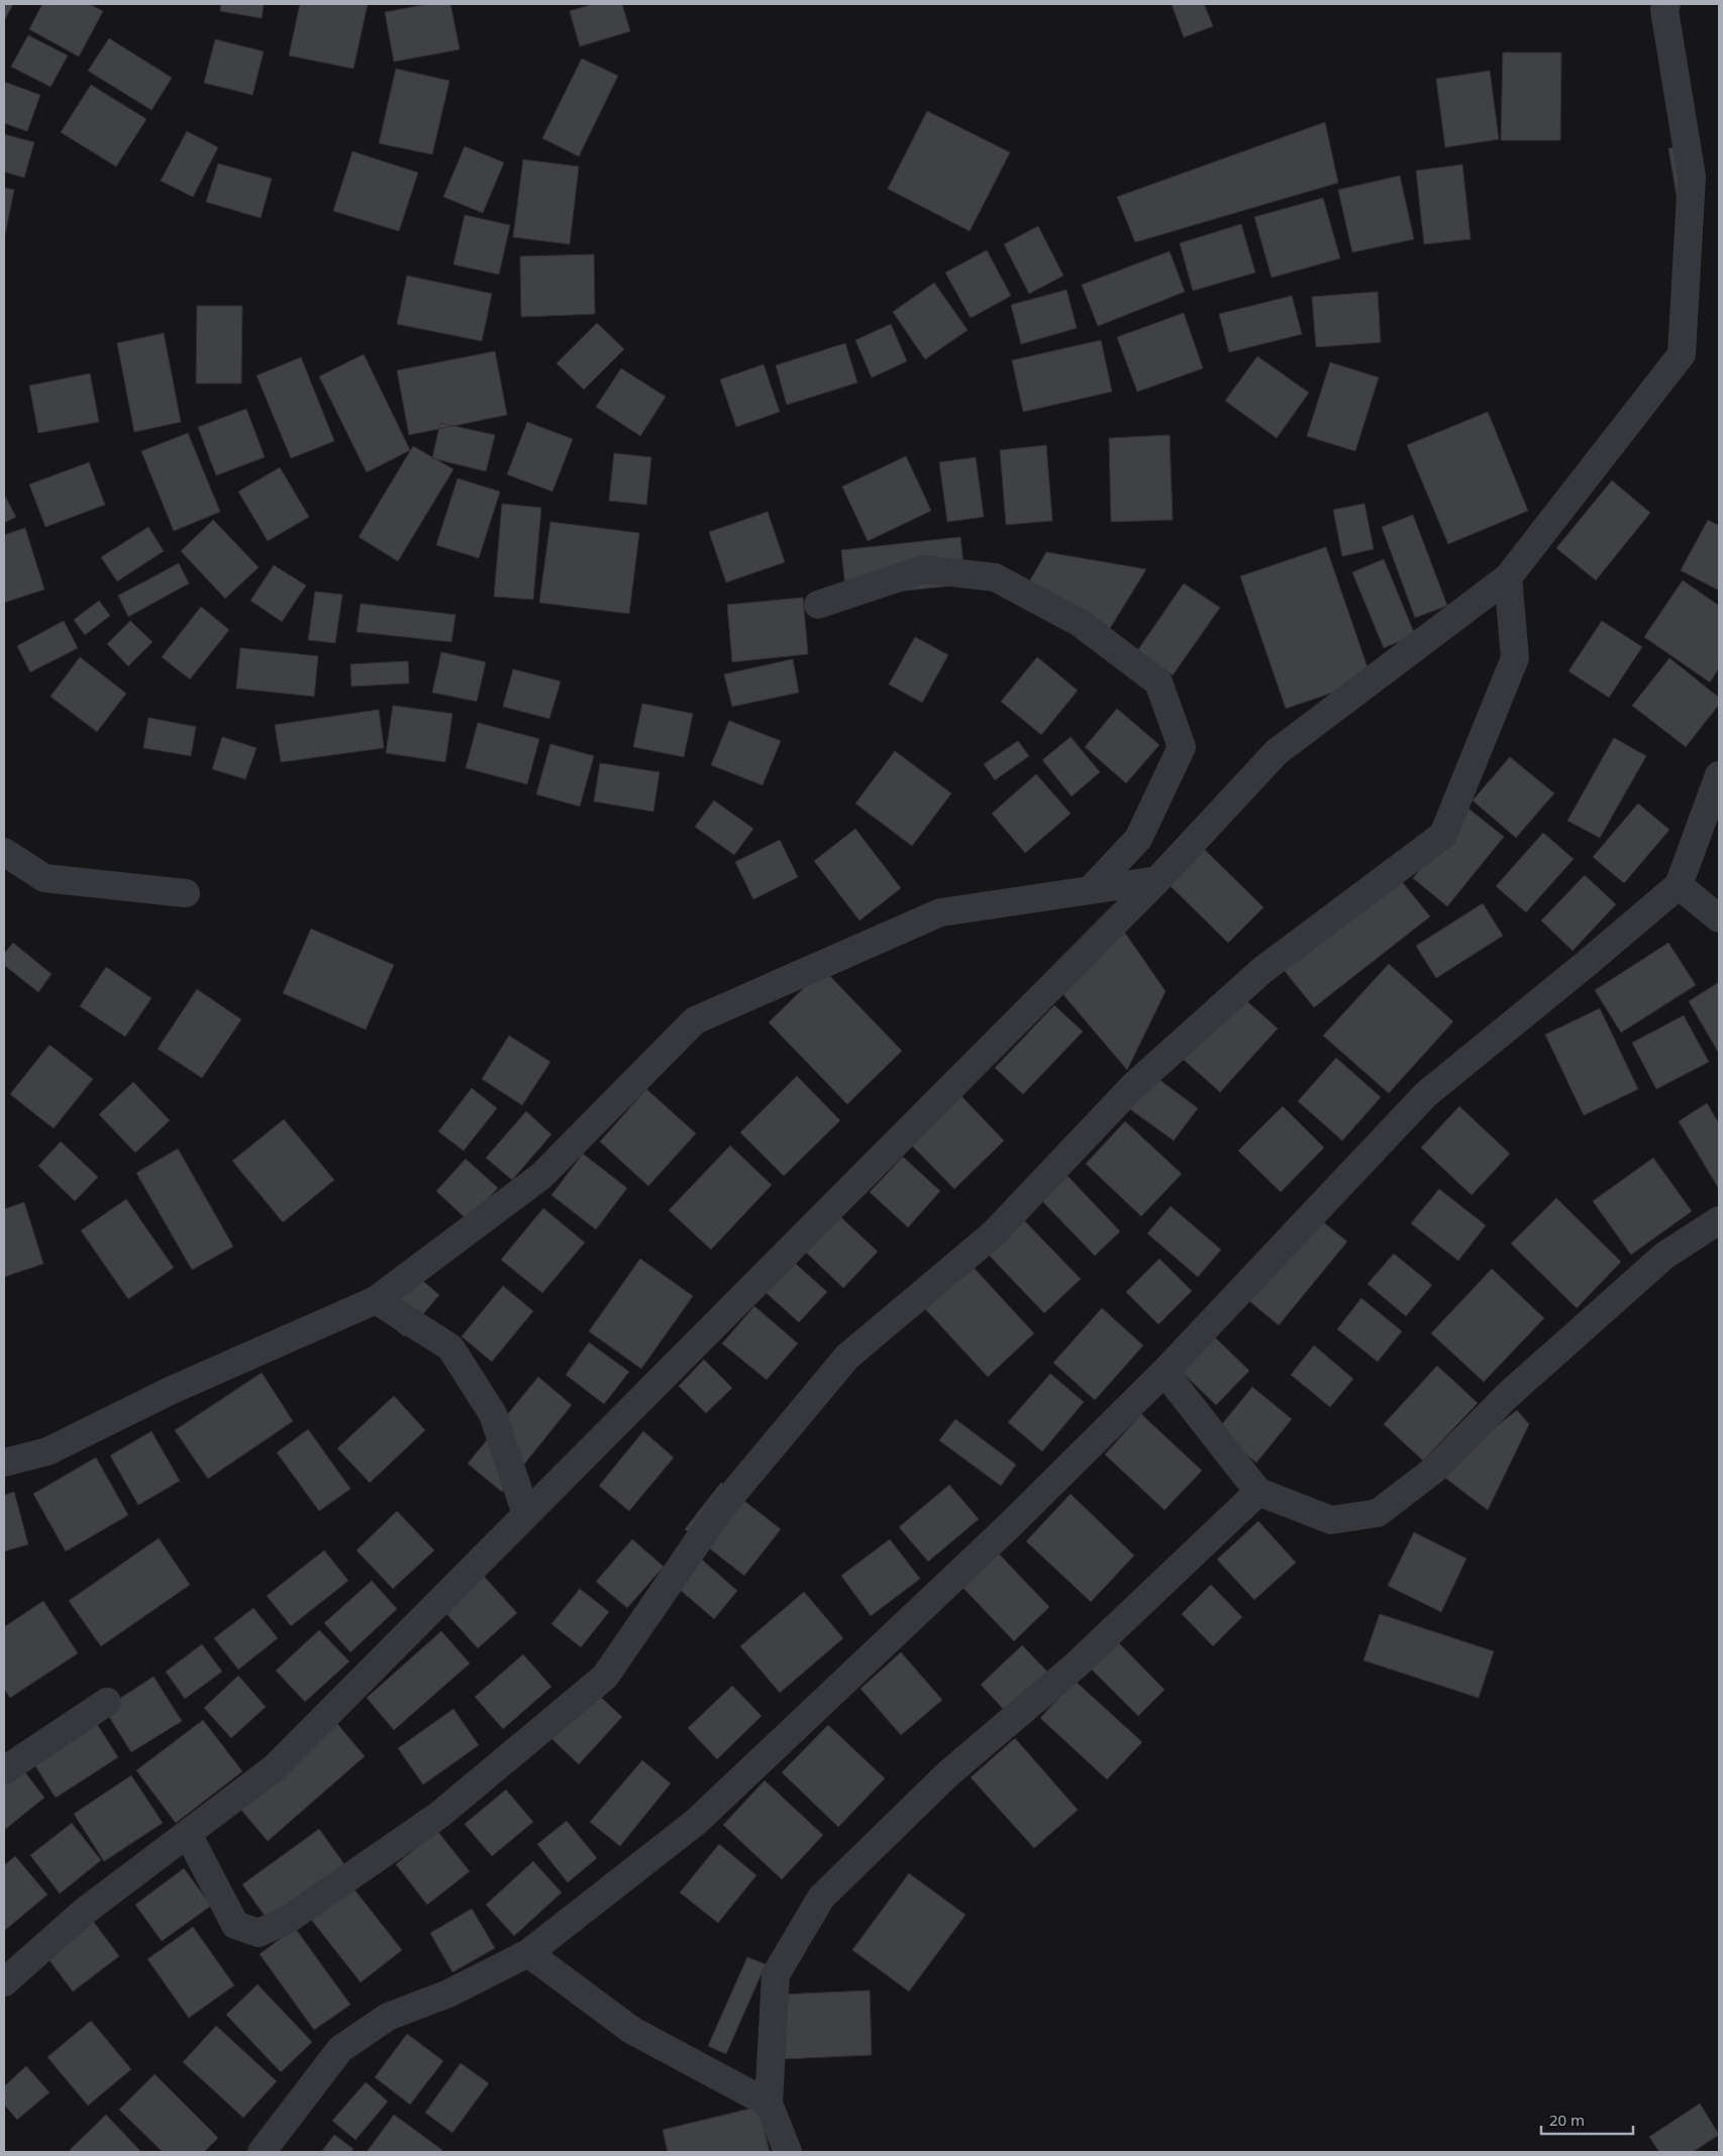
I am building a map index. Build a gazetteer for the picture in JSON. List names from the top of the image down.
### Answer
{
  "scale_bar": "20 m"
}
